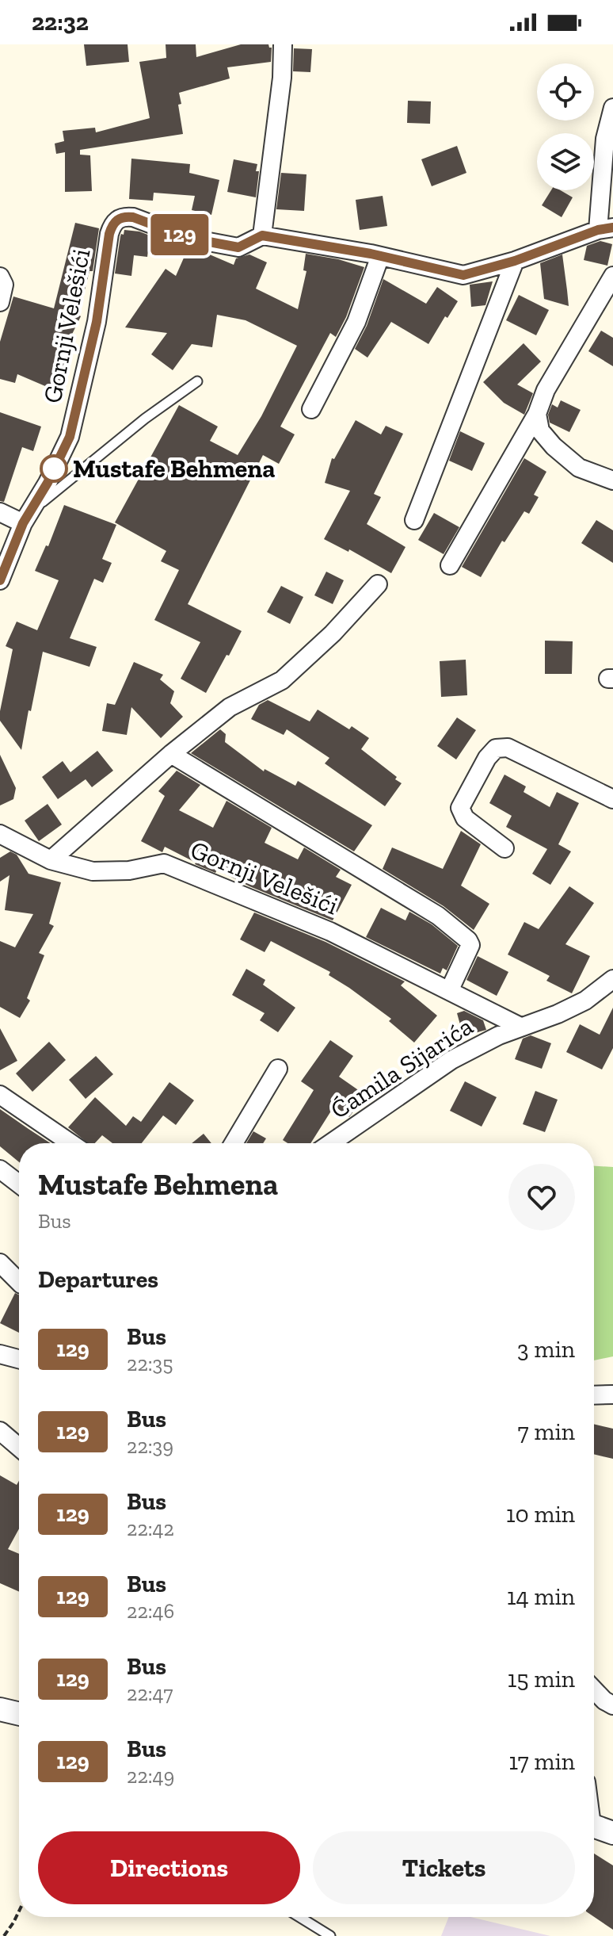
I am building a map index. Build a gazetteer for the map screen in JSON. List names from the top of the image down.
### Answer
{
  "streets": {
    "street": ["Gornji Velešići", "Ćamila Sijarića"]
  },
  "crossings": [
    ["Gornji Velešići", "Ćamila Sijarića"]
  ],
  "places": ["Mustafe Behmena"],
  "lines": ["bus line 129"],
  "page": {
    "status": "22:32",
    "on_map": "129",
    "heading": [
      ["Mustafe Behmena", "Bus"],
      "Departures"
    ],
    "list": [
      {
        "mark": "129",
        "name": "Bus",
        "note": "22:35",
        "value": "3 min"
      },
      {
        "mark": "129",
        "name": "Bus",
        "note": "22:39",
        "value": "7 min"
      },
      {
        "mark": "129",
        "name": "Bus",
        "note": "22:42",
        "value": "10 min"
      },
      {
        "mark": "129",
        "name": "Bus",
        "note": "22:46",
        "value": "14 min"
      },
      {
        "mark": "129",
        "name": "Bus",
        "note": "22:47",
        "value": "15 min"
      },
      {
        "mark": "129",
        "name": "Bus",
        "note": "22:49",
        "value": "17 min"
      }
    ],
    "buttons": ["Directions", "Tickets"]
  }
}
